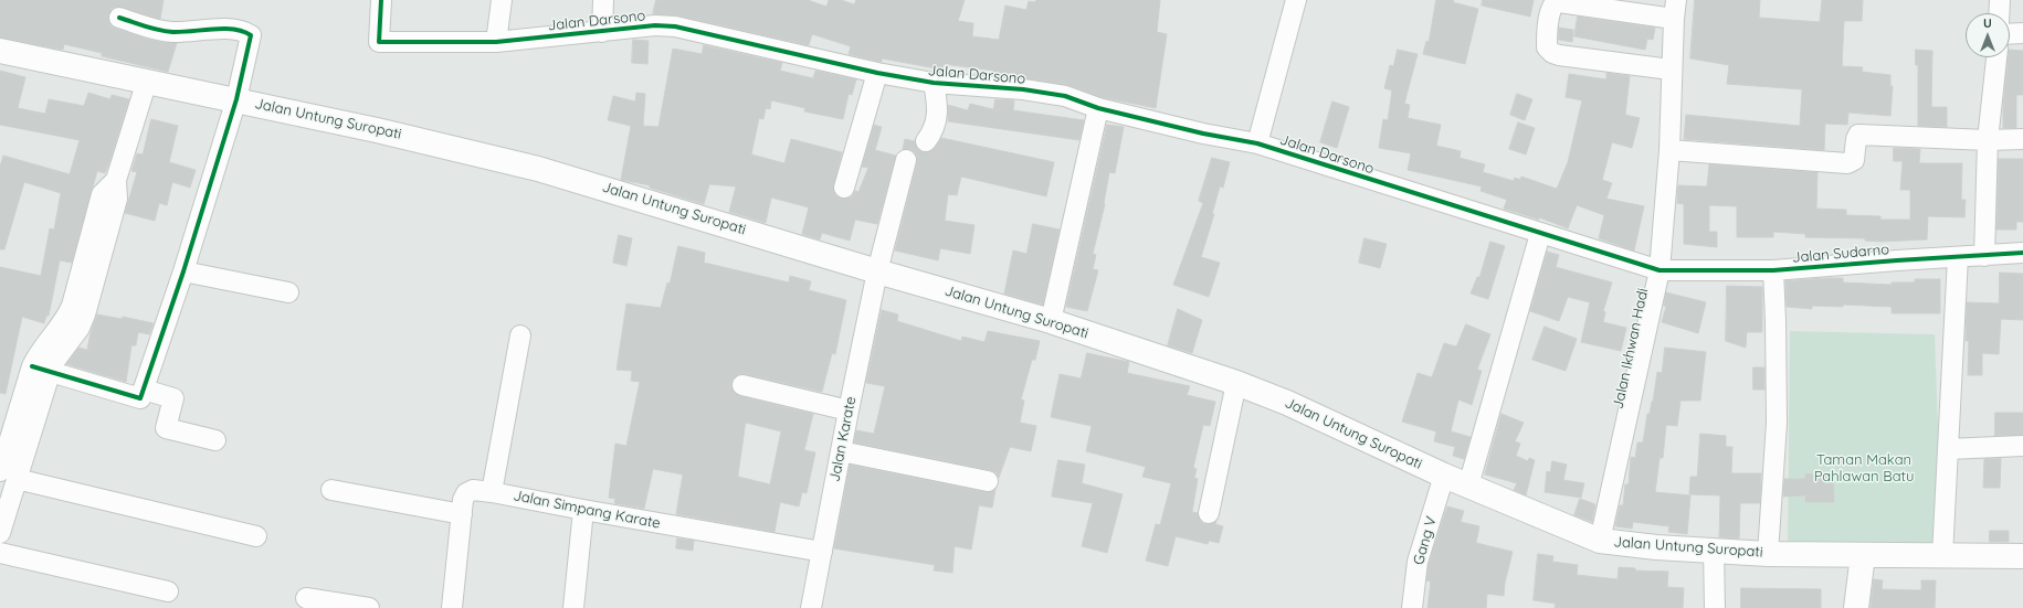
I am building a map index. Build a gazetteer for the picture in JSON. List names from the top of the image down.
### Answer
{
  "streets": {
    "main road": ["Jalan Untung Suropati"],
    "street": [
      "Jalan Darsono",
      "Jalan Sudarno",
      "Jalan Ikhwan Hadi",
      "Jalan Karate",
      "Jalan Simpang Karate",
      "Gang V"
    ]
  },
  "crossings": [
    ["Jalan Darsono", "Jalan Sudarno"],
    ["Jalan Darsono", "Jalan Ikhwan Hadi"],
    ["Jalan Untung Suropati", "Jalan Ikhwan Hadi"],
    ["Jalan Untung Suropati", "Jalan Karate"],
    ["Jalan Untung Suropati", "Gang V"],
    ["Jalan Sudarno", "Jalan Ikhwan Hadi"],
    ["Jalan Karate", "Jalan Simpang Karate"]
  ],
  "parks": ["Taman Makan Pahlawan Batu"],
  "north": "top"
}
